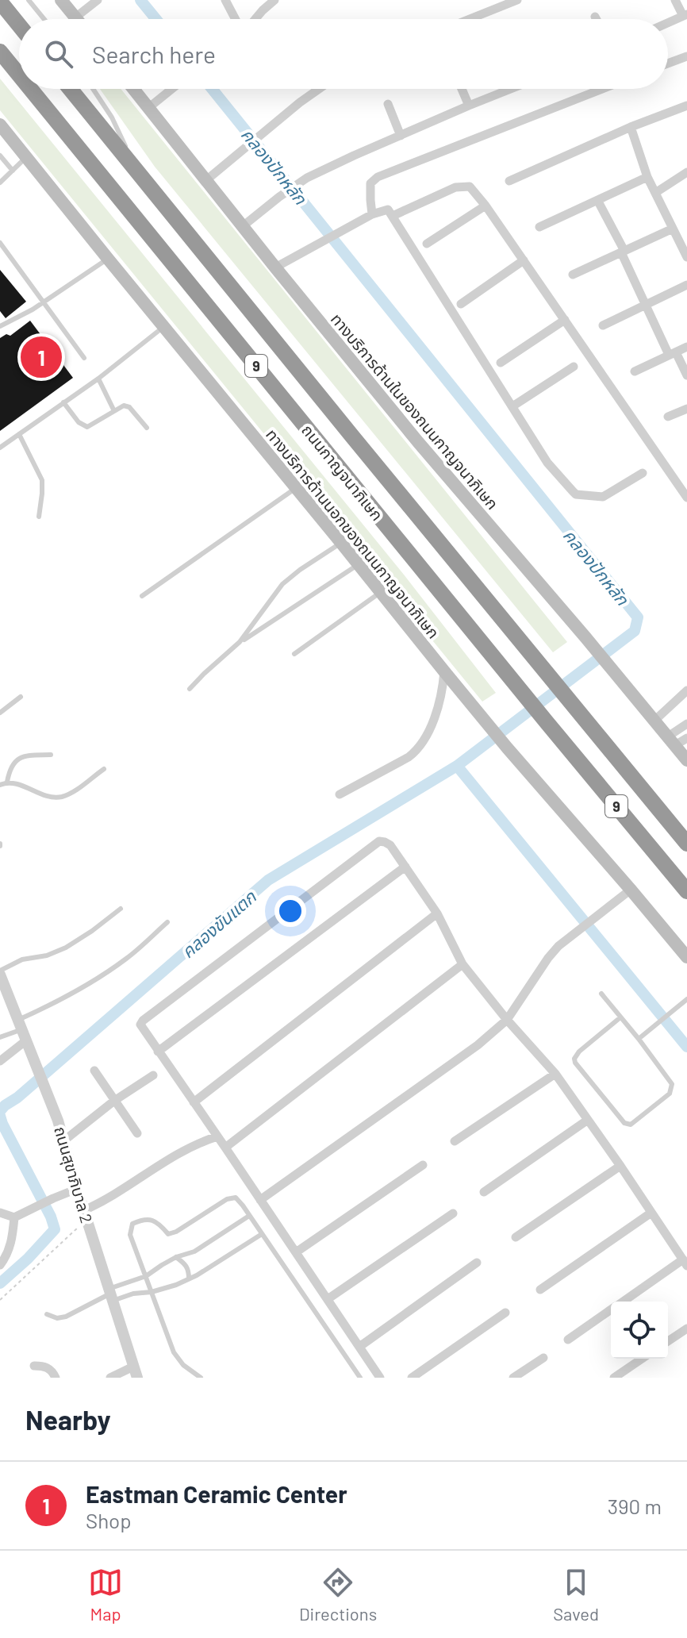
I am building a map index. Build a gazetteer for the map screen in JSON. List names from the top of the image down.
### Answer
{
  "streets": {
    "highway": ["9", "ถนนกาญจนาภิเษก"],
    "main road": ["ทางบริการด้านในของถนนกาญจนาภิเษก", "ทางบริการด้านนอกของถนนกาญจนาภิเษก"],
    "street": ["ถนนสุขาภิบาล 2"]
  },
  "water": ["คลองปักหลัก", "คลองขันแตก"],
  "page": {
    "search": "Search here",
    "pins": "1",
    "heading": "Nearby",
    "list": [
      {
        "mark": "1",
        "name": "Eastman Ceramic Center",
        "note": "Shop",
        "value": "390 m"
      }
    ],
    "nav": ["Map", "Directions", "Saved"]
  }
}
